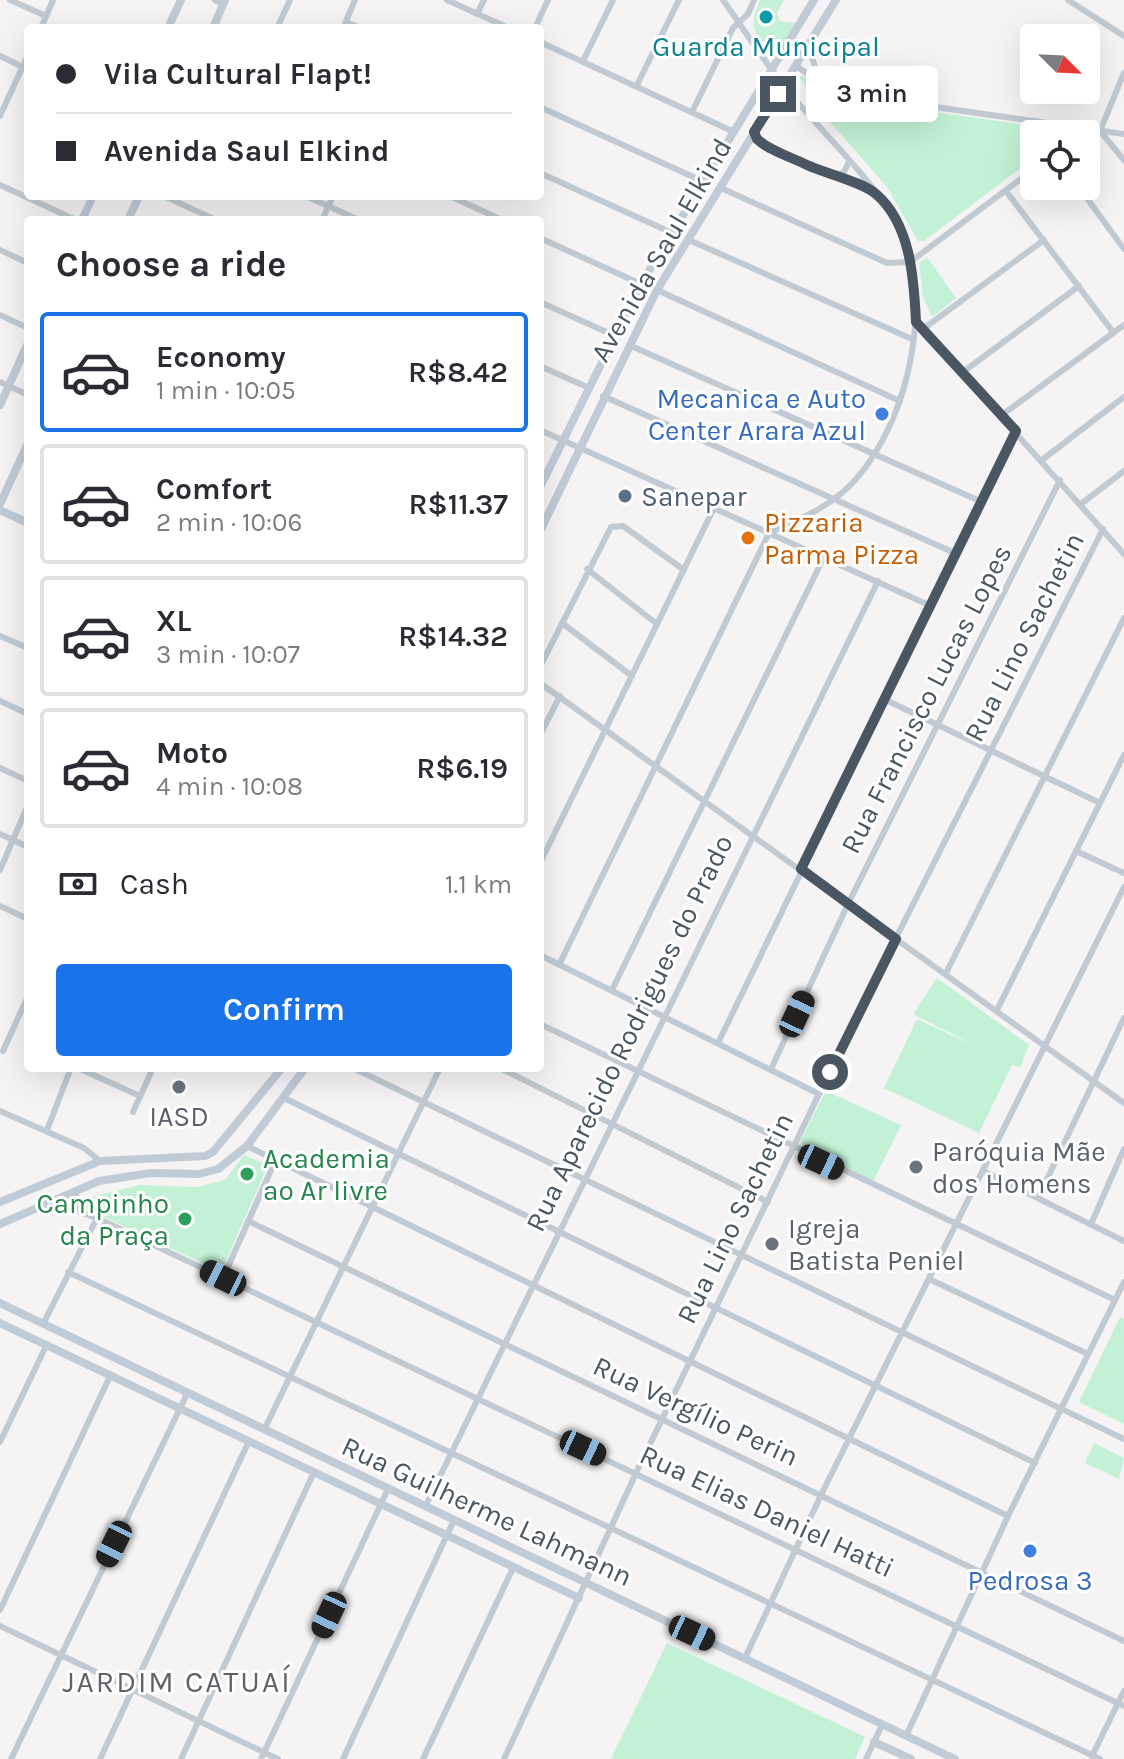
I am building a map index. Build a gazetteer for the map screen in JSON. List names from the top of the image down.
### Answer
{
  "streets": {
    "street": [
      "Avenida Saul Elkind",
      "Rua Lino Sachetin",
      "Rua Francisco Lucas Lopes",
      "Rua Aparecido Rodrigues do Prado",
      "Rua Vergílio Perin",
      "Rua Guilherme Lahmann",
      "Rua Elias Daniel Hatti"
    ]
  },
  "crossings": [
    ["Rua Lino Sachetin", "Rua Vergílio Perin"],
    ["Rua Lino Sachetin", "Rua Guilherme Lahmann"],
    ["Rua Lino Sachetin", "Rua Elias Daniel Hatti"],
    ["Rua Aparecido Rodrigues do Prado", "Rua Vergílio Perin"],
    ["Rua Aparecido Rodrigues do Prado", "Rua Guilherme Lahmann"],
    ["Rua Aparecido Rodrigues do Prado", "Rua Elias Daniel Hatti"]
  ],
  "districts": ["JARDIM CATUAÍ"],
  "places": [
    "Guarda Municipal",
    "Mecanica e Auto Center Arara Azul",
    "Sanepar",
    "Pizzaria Parma Pizza",
    "IASD",
    "Paróquia Mãe dos Homens",
    "Academia ao Ar livre",
    "Campinho da Praça",
    "Igreja Batista Peniel",
    "Pedrosa 3"
  ],
  "north": "bottom right",
  "page": {
    "banner": ["Vila Cultural Flapt!", "Avenida Saul Elkind"],
    "bubble": "3 min",
    "heading": "Choose a ride",
    "list": [
      {
        "name": "Economy",
        "note": "1 min · 10:05",
        "value": "R$8.42"
      },
      {
        "name": "Comfort",
        "note": "2 min · 10:06",
        "value": "R$11.37"
      },
      {
        "name": "XL",
        "note": "3 min · 10:07",
        "value": "R$14.32"
      },
      {
        "name": "Moto",
        "note": "4 min · 10:08",
        "value": "R$6.19"
      }
    ],
    "pay": ["Cash", "1.1 km"],
    "buttons": "Confirm"
  }
}
